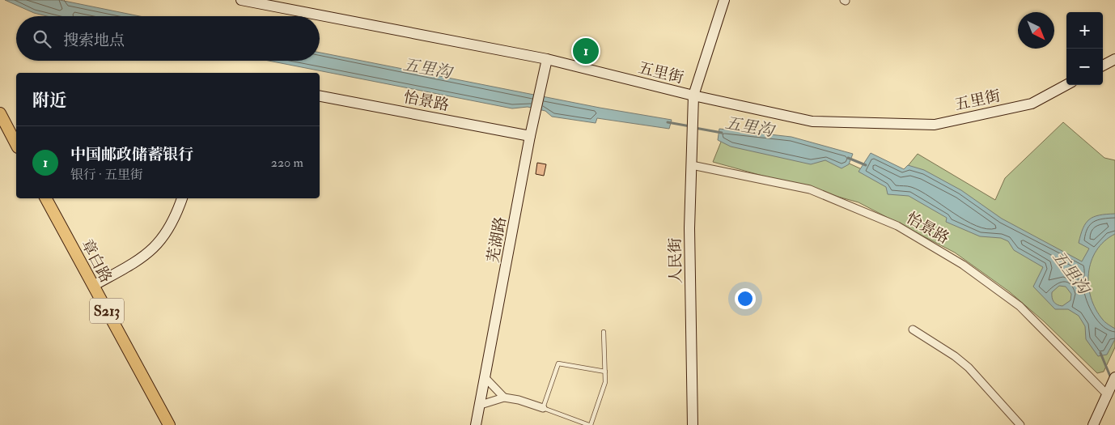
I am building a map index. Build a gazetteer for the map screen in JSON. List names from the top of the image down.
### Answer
{
  "streets": {
    "main road": ["章白路", "S213"],
    "street": [
      "五里街",
      "怡景路",
      "芜湖路",
      "人民街"
    ]
  },
  "crossings": [
    ["五里街", "芜湖路"],
    ["五里街", "人民街"],
    ["怡景路", "芜湖路"],
    ["怡景路", "人民街"]
  ],
  "water": ["五里沟"],
  "north": "bottom right",
  "page": {
    "map_buttons": ["+", "−"],
    "search": "搜索地点",
    "pins": "1",
    "heading": "附近",
    "list": [
      {
        "mark": "1",
        "name": "中国邮政储蓄银行",
        "note": "银行 · 五里街",
        "value": "220 m"
      }
    ]
  }
}
